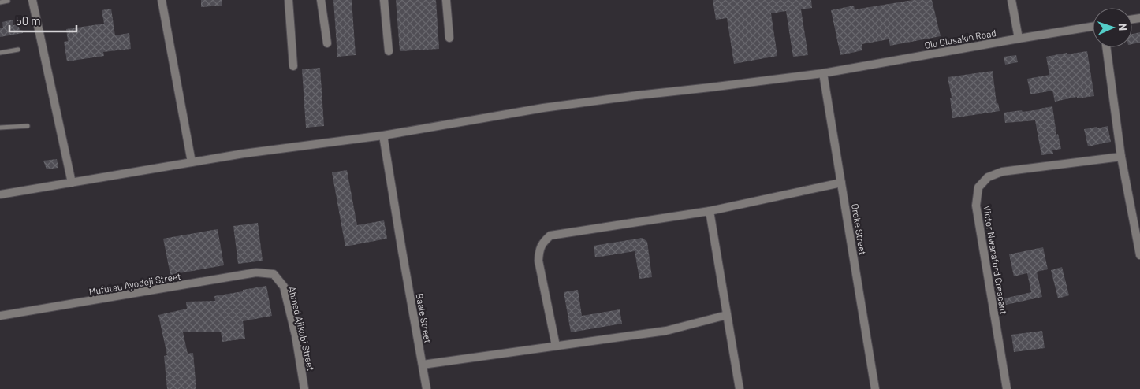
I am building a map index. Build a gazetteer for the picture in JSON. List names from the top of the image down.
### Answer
{
  "streets": {
    "street": [
      "Olu Olusakin Road",
      "Oroke Street",
      "Victor Nwanaford Crescent",
      "Mufutau Ayodeji Street",
      "Baale Street",
      "Ahmed Ajikobi Street"
    ]
  },
  "crossings": [
    ["Olu Olusakin Road", "Oroke Street"],
    ["Olu Olusakin Road", "Baale Street"],
    ["Mufutau Ayodeji Street", "Ahmed Ajikobi Street"]
  ],
  "scale_bar": "50 m",
  "north": "right"
}
